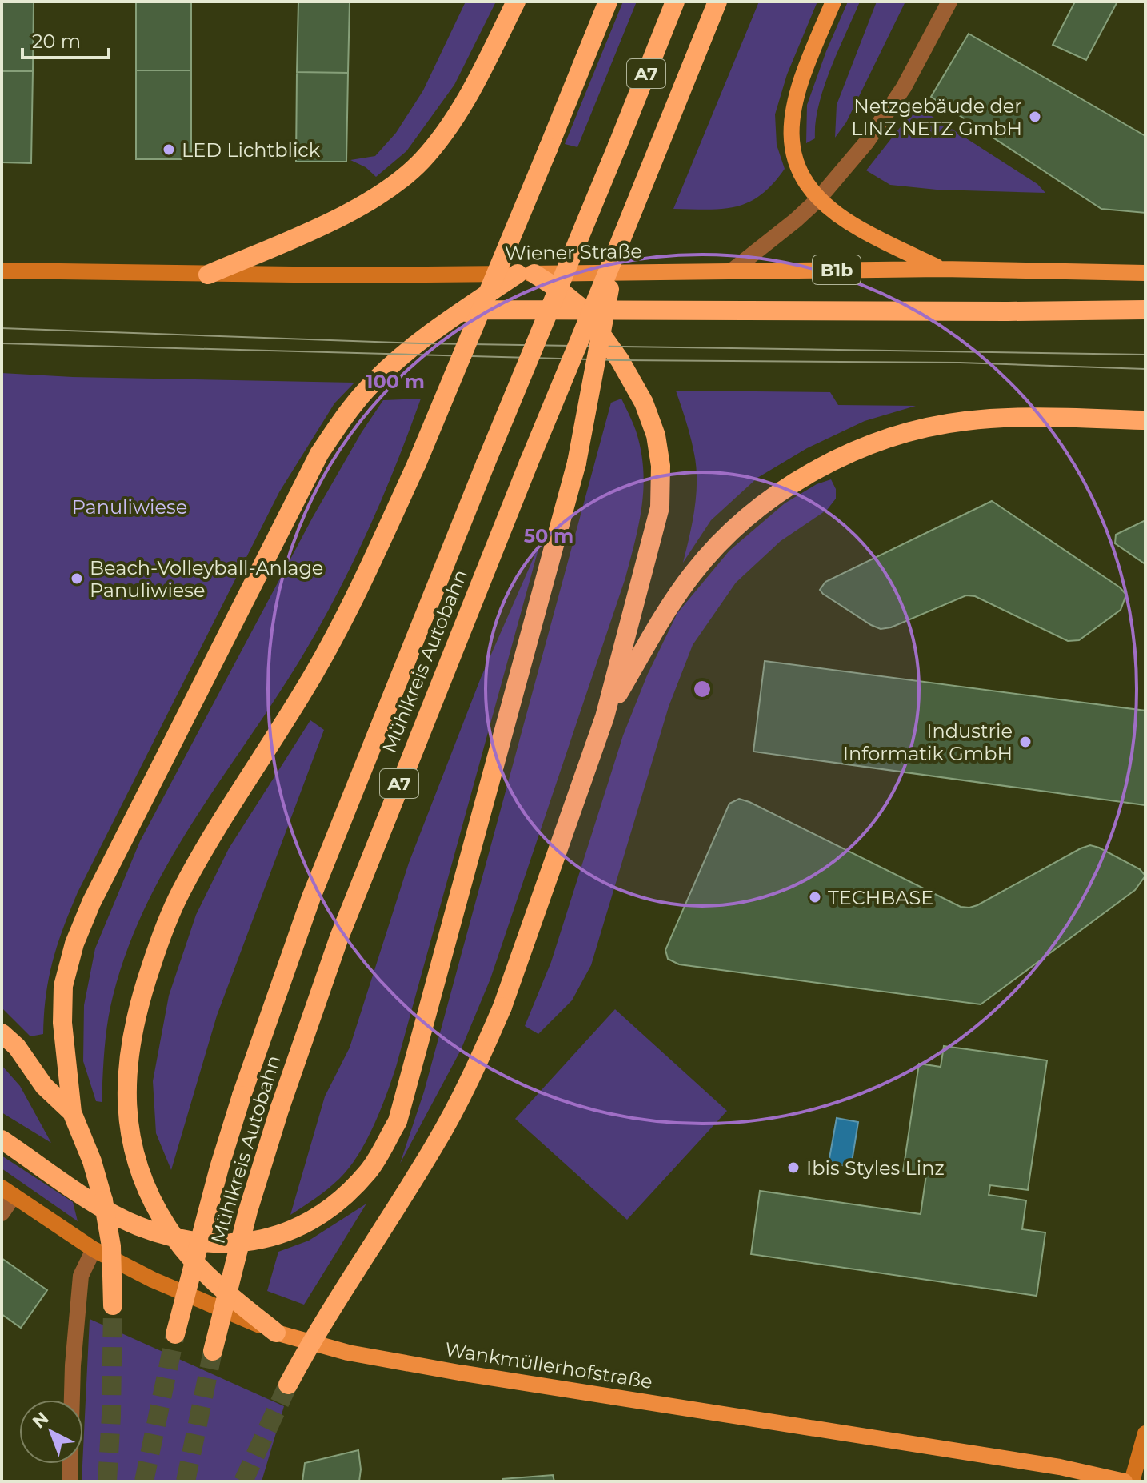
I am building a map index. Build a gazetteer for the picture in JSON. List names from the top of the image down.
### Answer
{
  "streets": {
    "highway": ["A7", "Mühlkreis Autobahn"],
    "main road": ["Wiener Straße", "B1b", "Wankmüllerhofstraße"]
  },
  "parks": ["Panuliwiese"],
  "places": [
    "Netzgebäude der LINZ NETZ GmbH",
    "LED Lichtblick",
    "Beach-Volleyball-Anlage Panuliwiese",
    "Industrie Informatik GmbH",
    "TECHBASE",
    "Ibis Styles Linz"
  ],
  "scale_bar": "20 m",
  "north": "top left",
  "rings": ["100 m", "50 m"]
}
